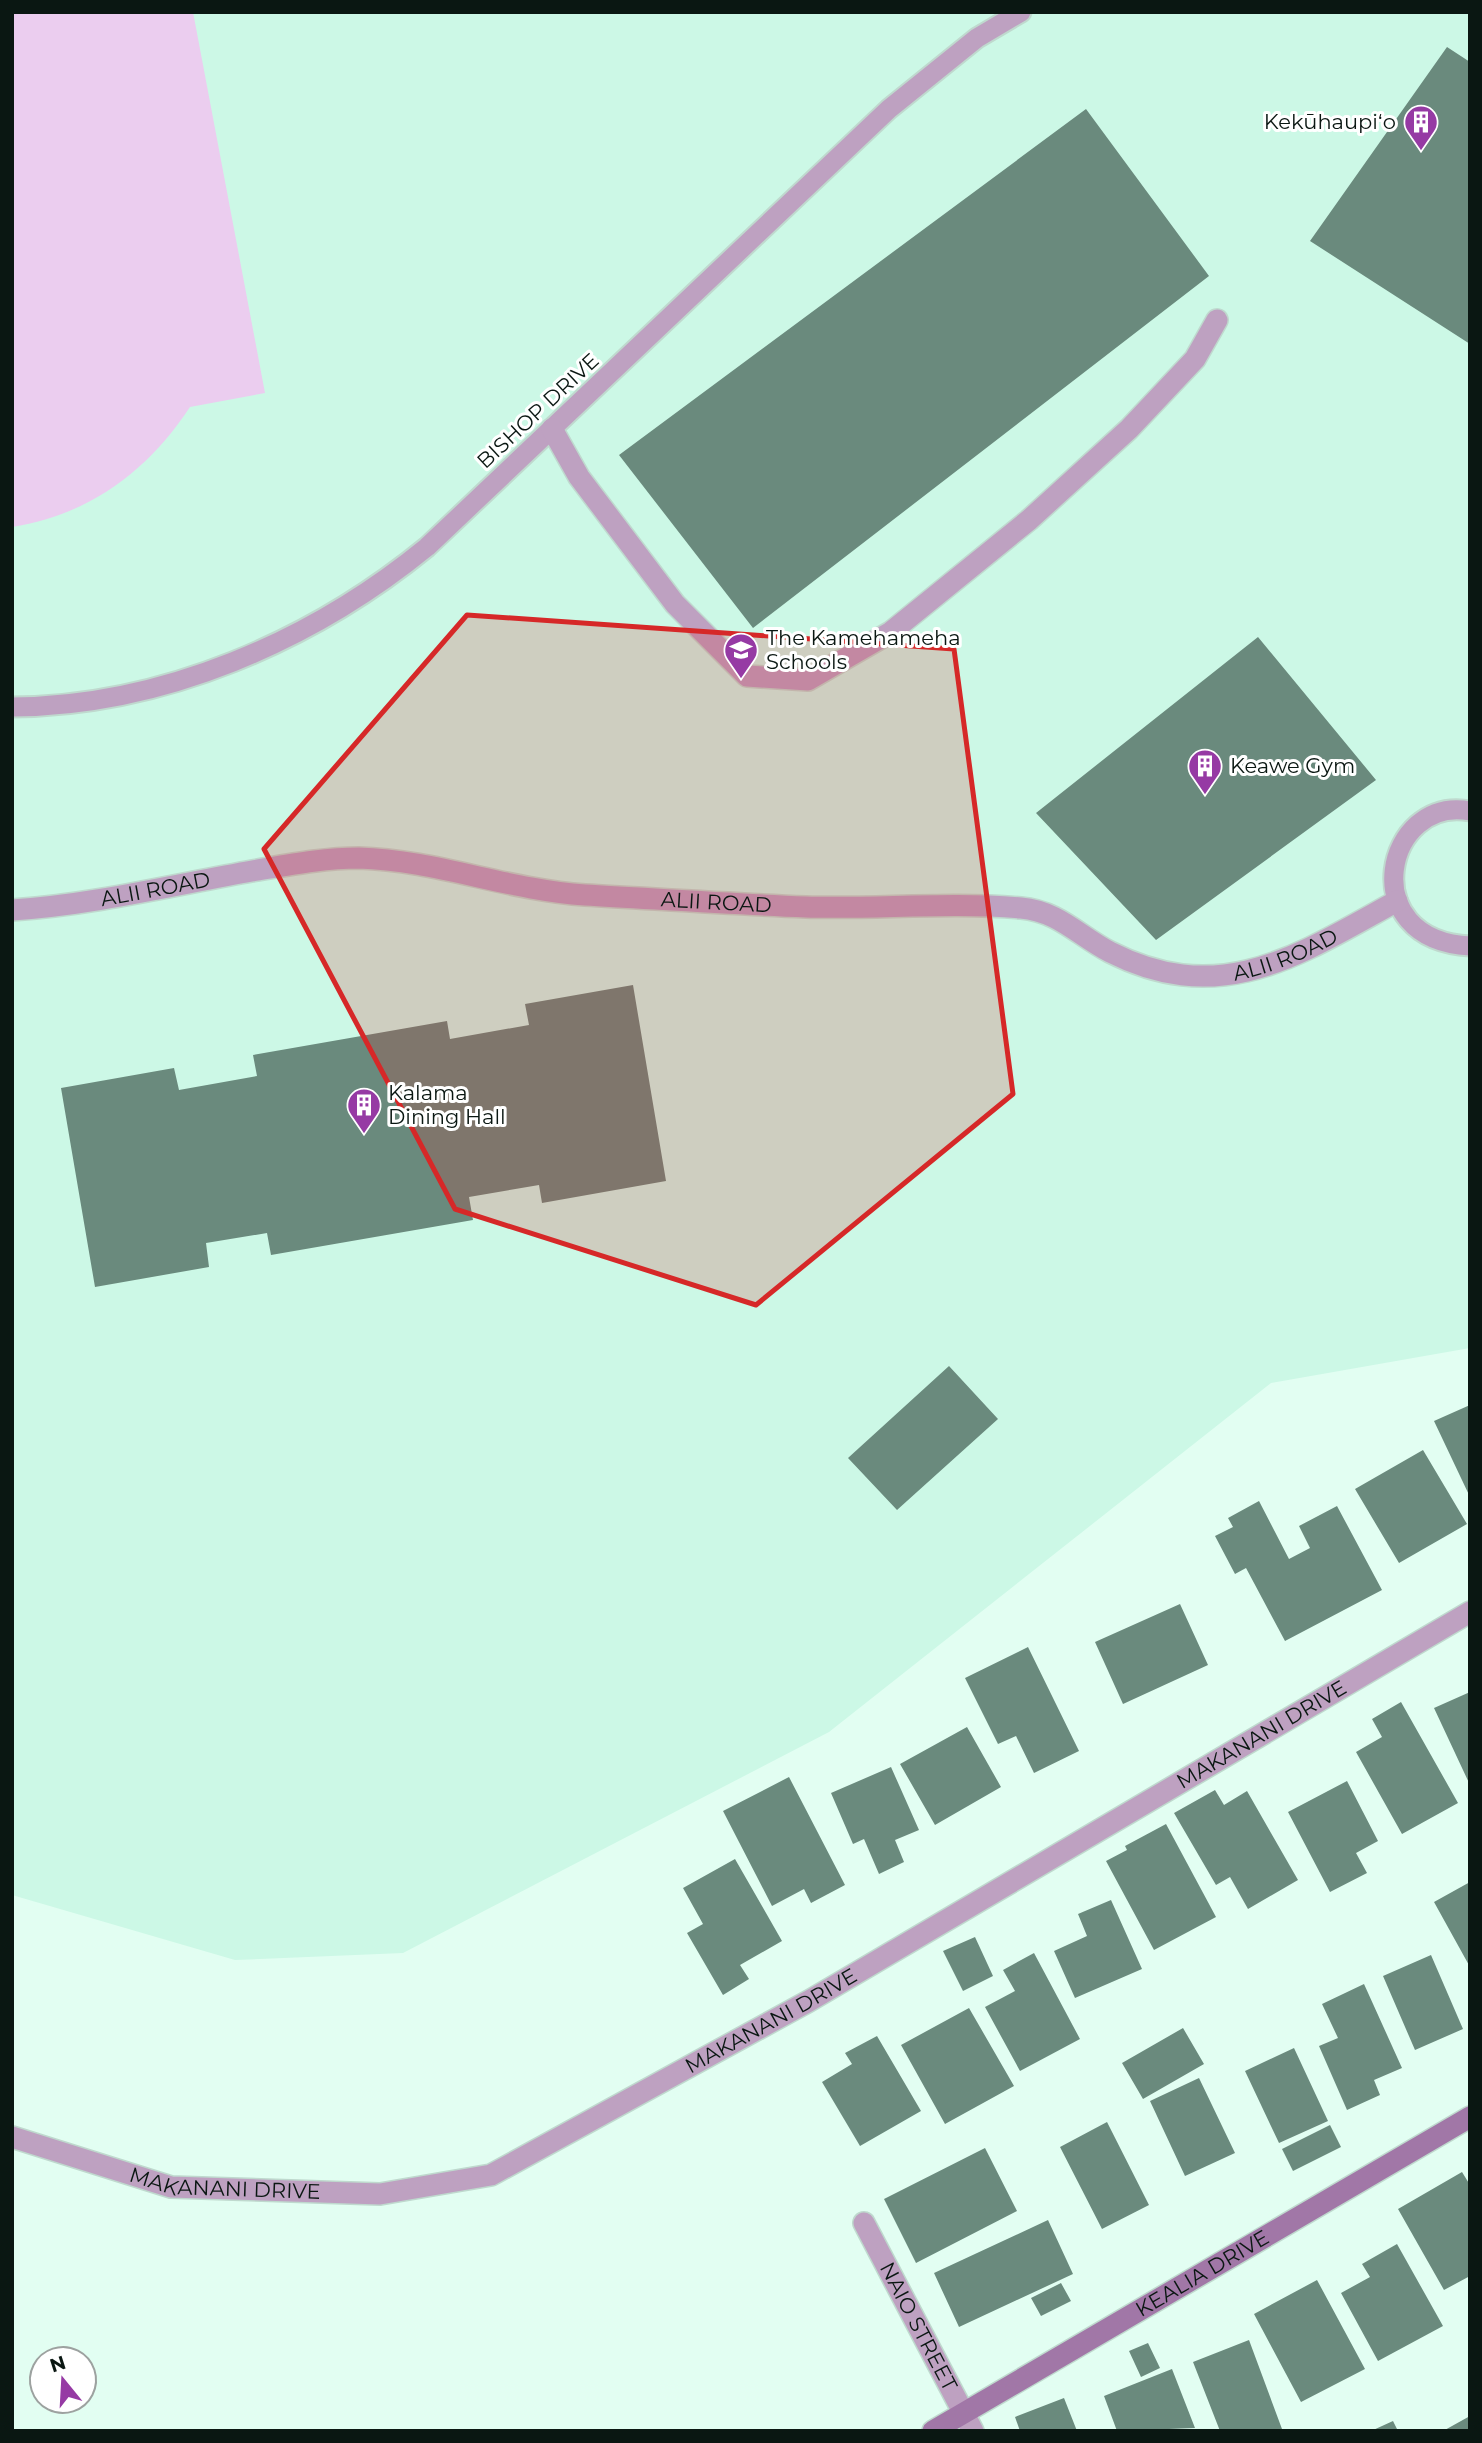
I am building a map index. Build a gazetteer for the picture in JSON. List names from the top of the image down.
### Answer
{
  "streets": {
    "street": [
      "ALII ROAD",
      "MAKANANI DRIVE",
      "KEALIA DRIVE",
      "NAIO STREET"
    ],
    "lane": ["BISHOP DRIVE"]
  },
  "crossings": [
    ["KEALIA DRIVE", "NAIO STREET"]
  ],
  "places": {
    "building": ["Kekūhaupiʻo", "Keawe Gym", "Kalama Dining Hall"],
    "school or university": ["The Kamehameha Schools"]
  },
  "north": "top"
}
